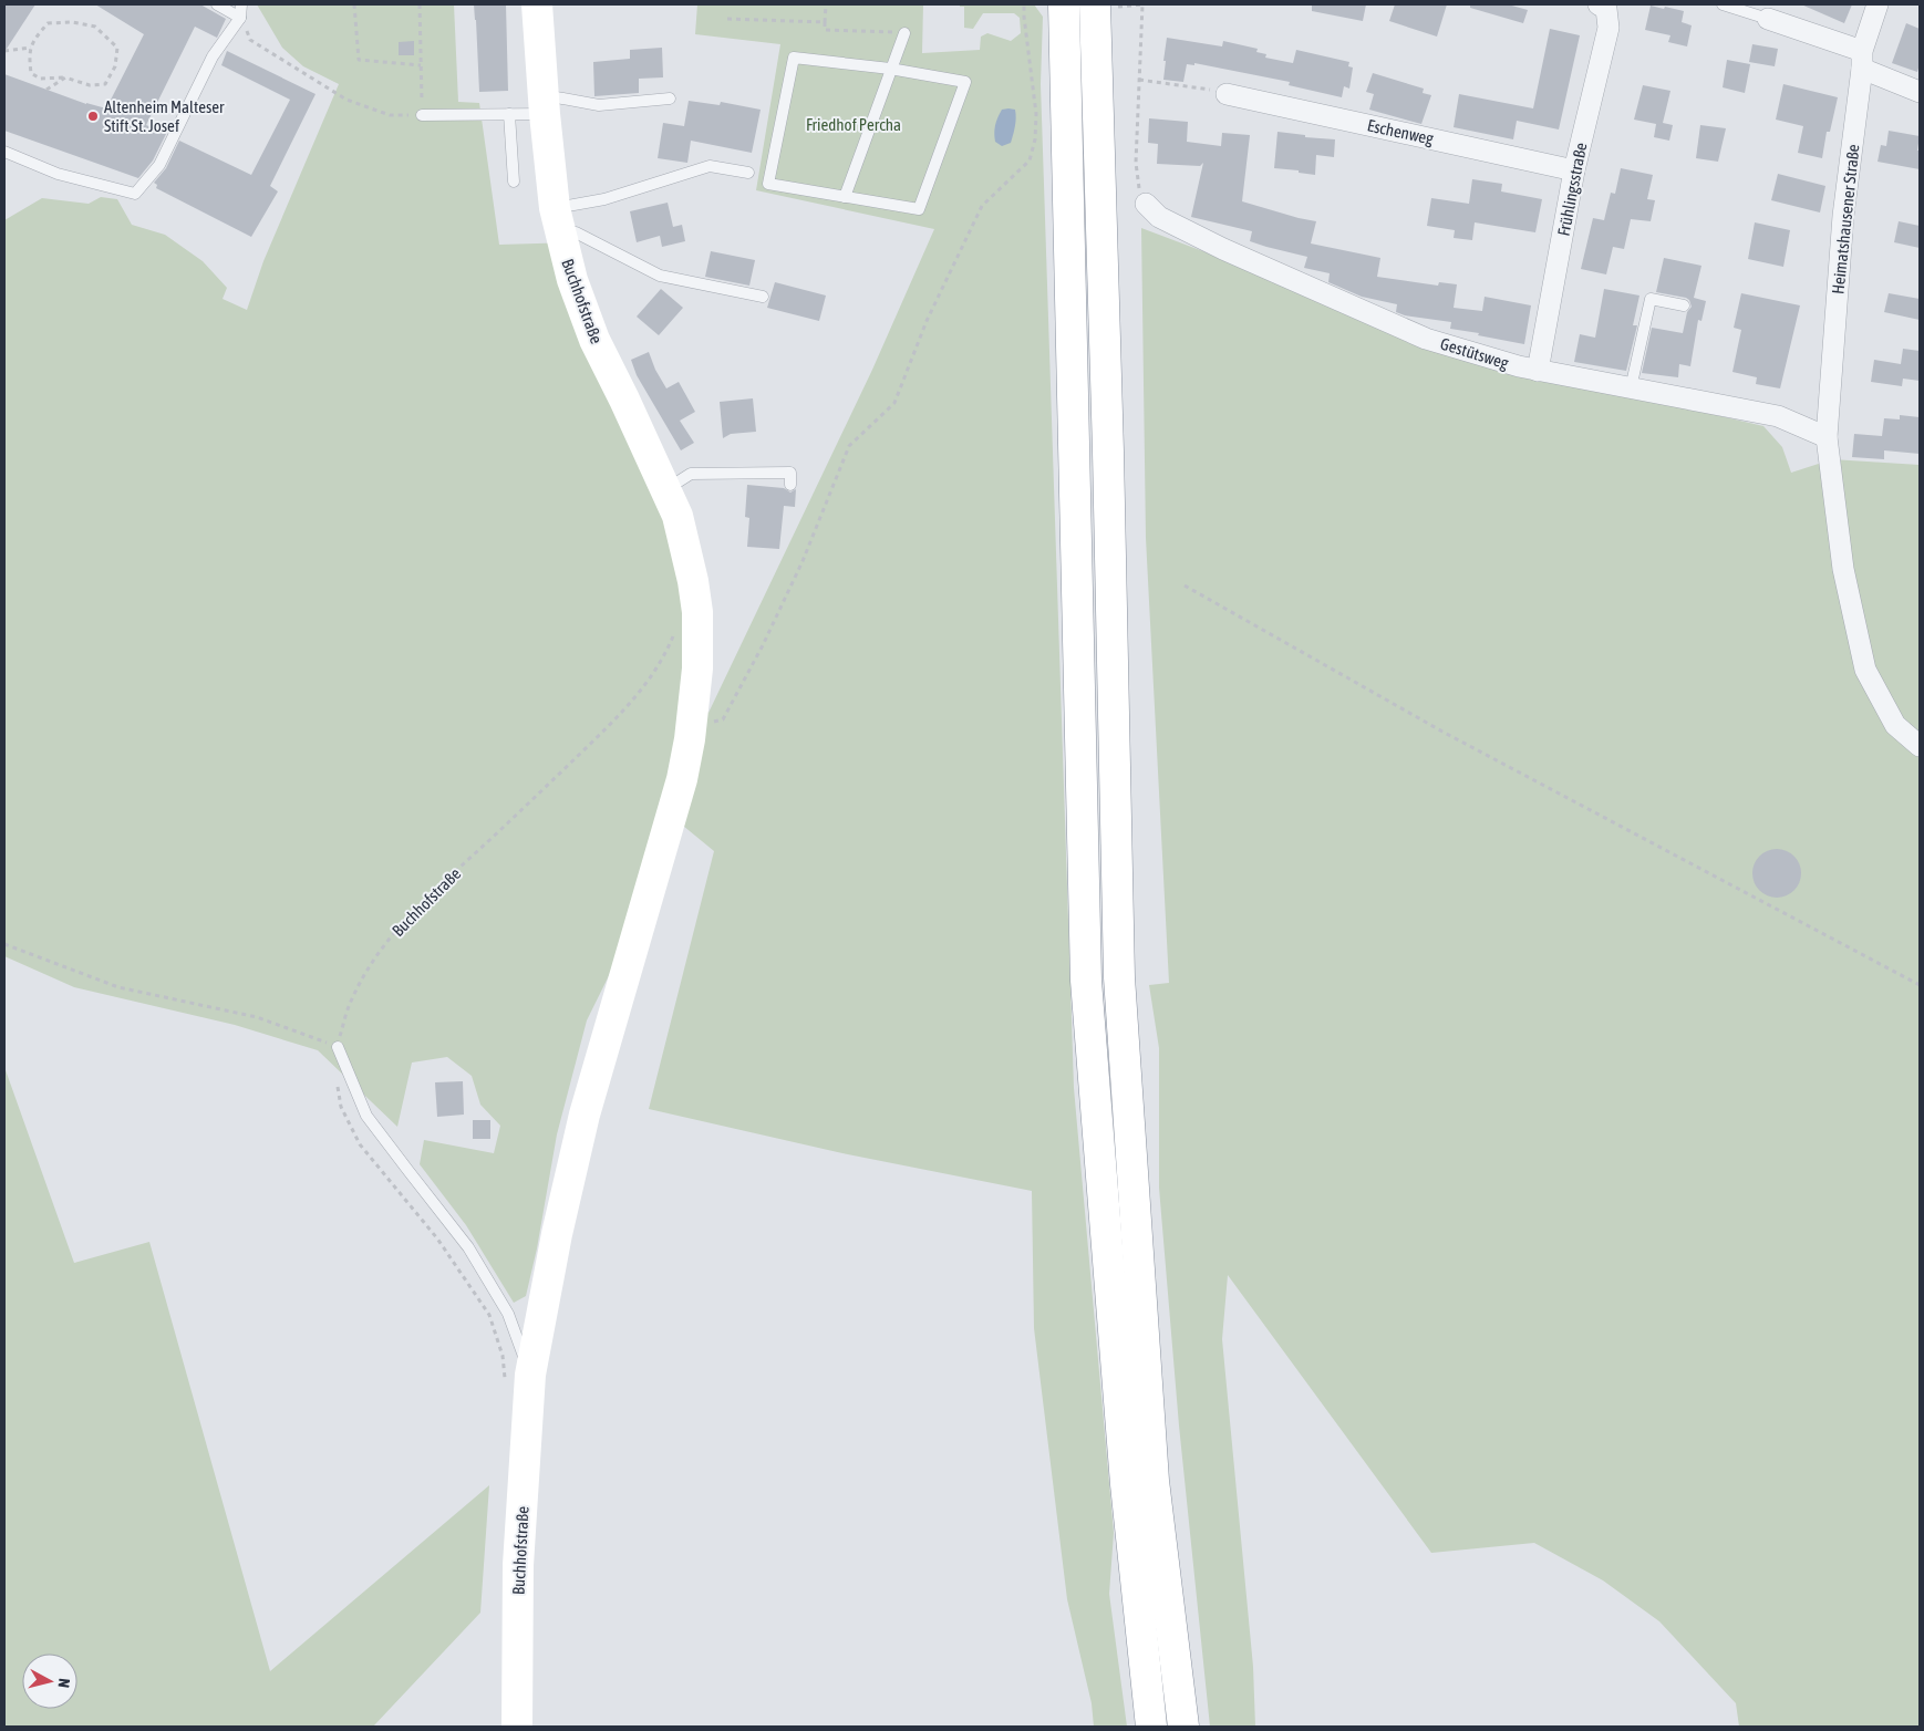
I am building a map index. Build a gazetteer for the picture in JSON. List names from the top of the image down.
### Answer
{
  "streets": {
    "main road": ["Buchhofstraße"],
    "street": [
      "Eschenweg",
      "Frühlingsstraße",
      "Heimatshausener Straße",
      "Gestütsweg"
    ]
  },
  "crossings": [
    ["Eschenweg", "Frühlingsstraße"],
    ["Frühlingsstraße", "Gestütsweg"],
    ["Heimatshausener Straße", "Gestütsweg"]
  ],
  "parks": ["Friedhof Percha"],
  "places": ["Altenheim Malteser Stift St. Josef"],
  "north": "right"
}
